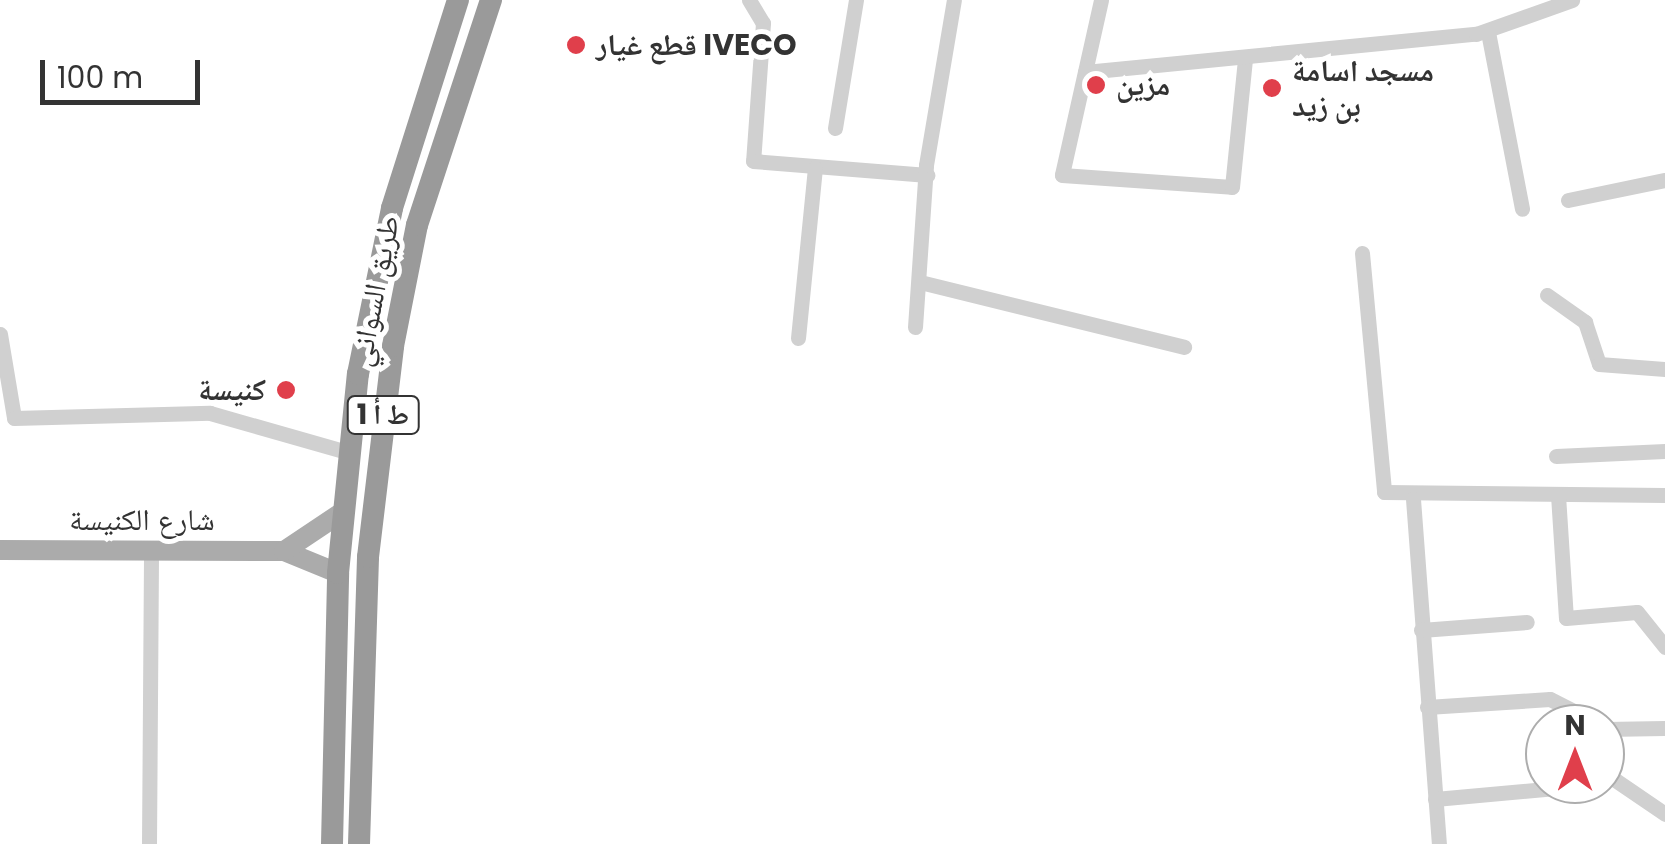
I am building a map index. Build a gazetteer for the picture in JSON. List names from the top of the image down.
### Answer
{
  "streets": {
    "highway": ["طريق السواني", "ط أ 1"],
    "main road": ["شارع الكنيسة"]
  },
  "crossings": [
    ["طريق السواني", "شارع الكنيسة"]
  ],
  "places": [
    "قطع غيار IVECO",
    "مزين",
    "مسجد اسامة بن زيد",
    "كنيسة"
  ],
  "scale_bar": "100 m",
  "north": "top"
}
